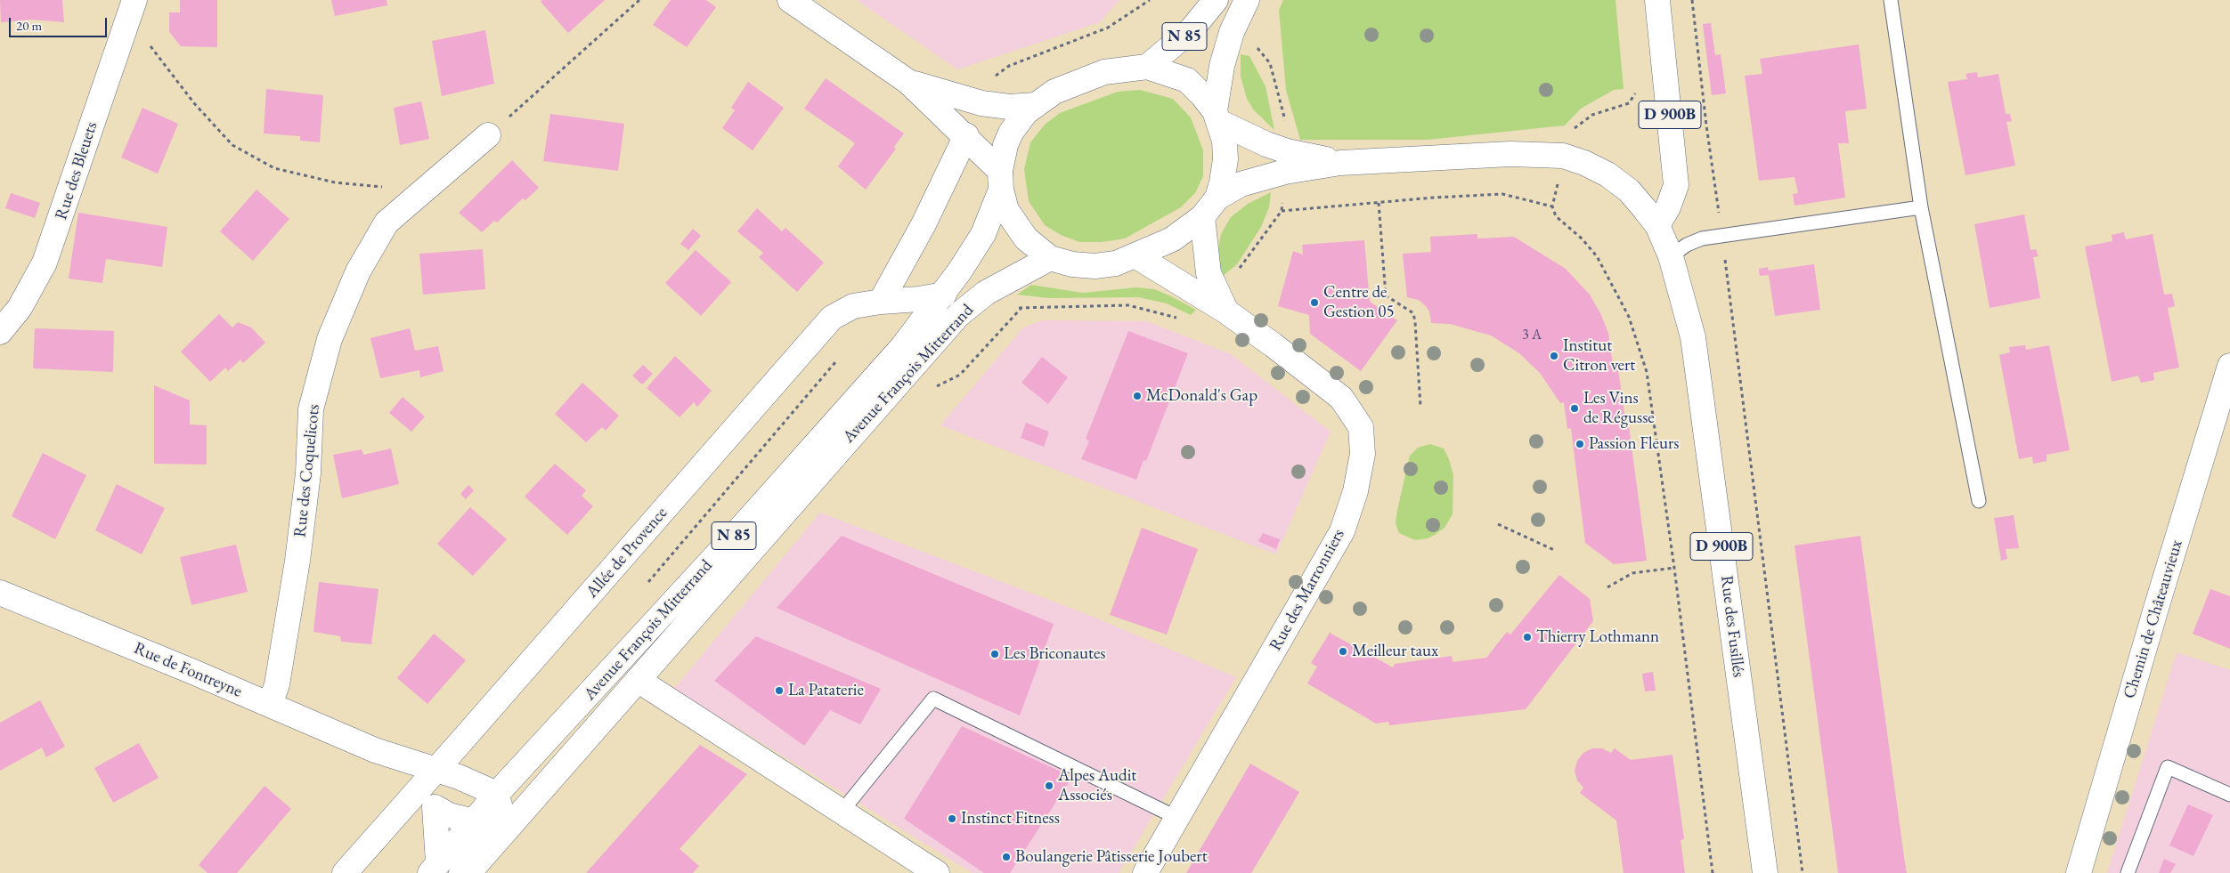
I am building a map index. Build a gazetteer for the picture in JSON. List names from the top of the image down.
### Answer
{
  "streets": {
    "main road": [
      "N 85",
      "D 900B",
      "Rue des Bleuets",
      "Avenue François Mitterrand",
      "Rue des Coquelicots",
      "Allée de Provence",
      "Rue des Marronniers",
      "Chemin de Châteauvieux",
      "Rue des Fusillés",
      "Rue de Fontreyne"
    ]
  },
  "crossings": [
    ["D 900B", "Rue des Fusillés"],
    ["Avenue François Mitterrand", "Allée de Provence"],
    ["Avenue François Mitterrand", "Rue de Fontreyne"],
    ["Rue des Coquelicots", "Rue de Fontreyne"],
    ["Allée de Provence", "Rue de Fontreyne"]
  ],
  "places": [
    "Centre de Gestion 05",
    "Institut Citron vert",
    "McDonald's Gap",
    "Les Vins de Régusse",
    "Passion Fleurs",
    "Thierry Lothmann",
    "Meilleur taux",
    "Les Briconautes",
    "La Pataterie",
    "Alpes Audit Associés",
    "Instinct Fitness",
    "Boulangerie Pâtisserie Joubert"
  ],
  "house_numbers": ["3 A"],
  "scale_bar": "20 m"
}
